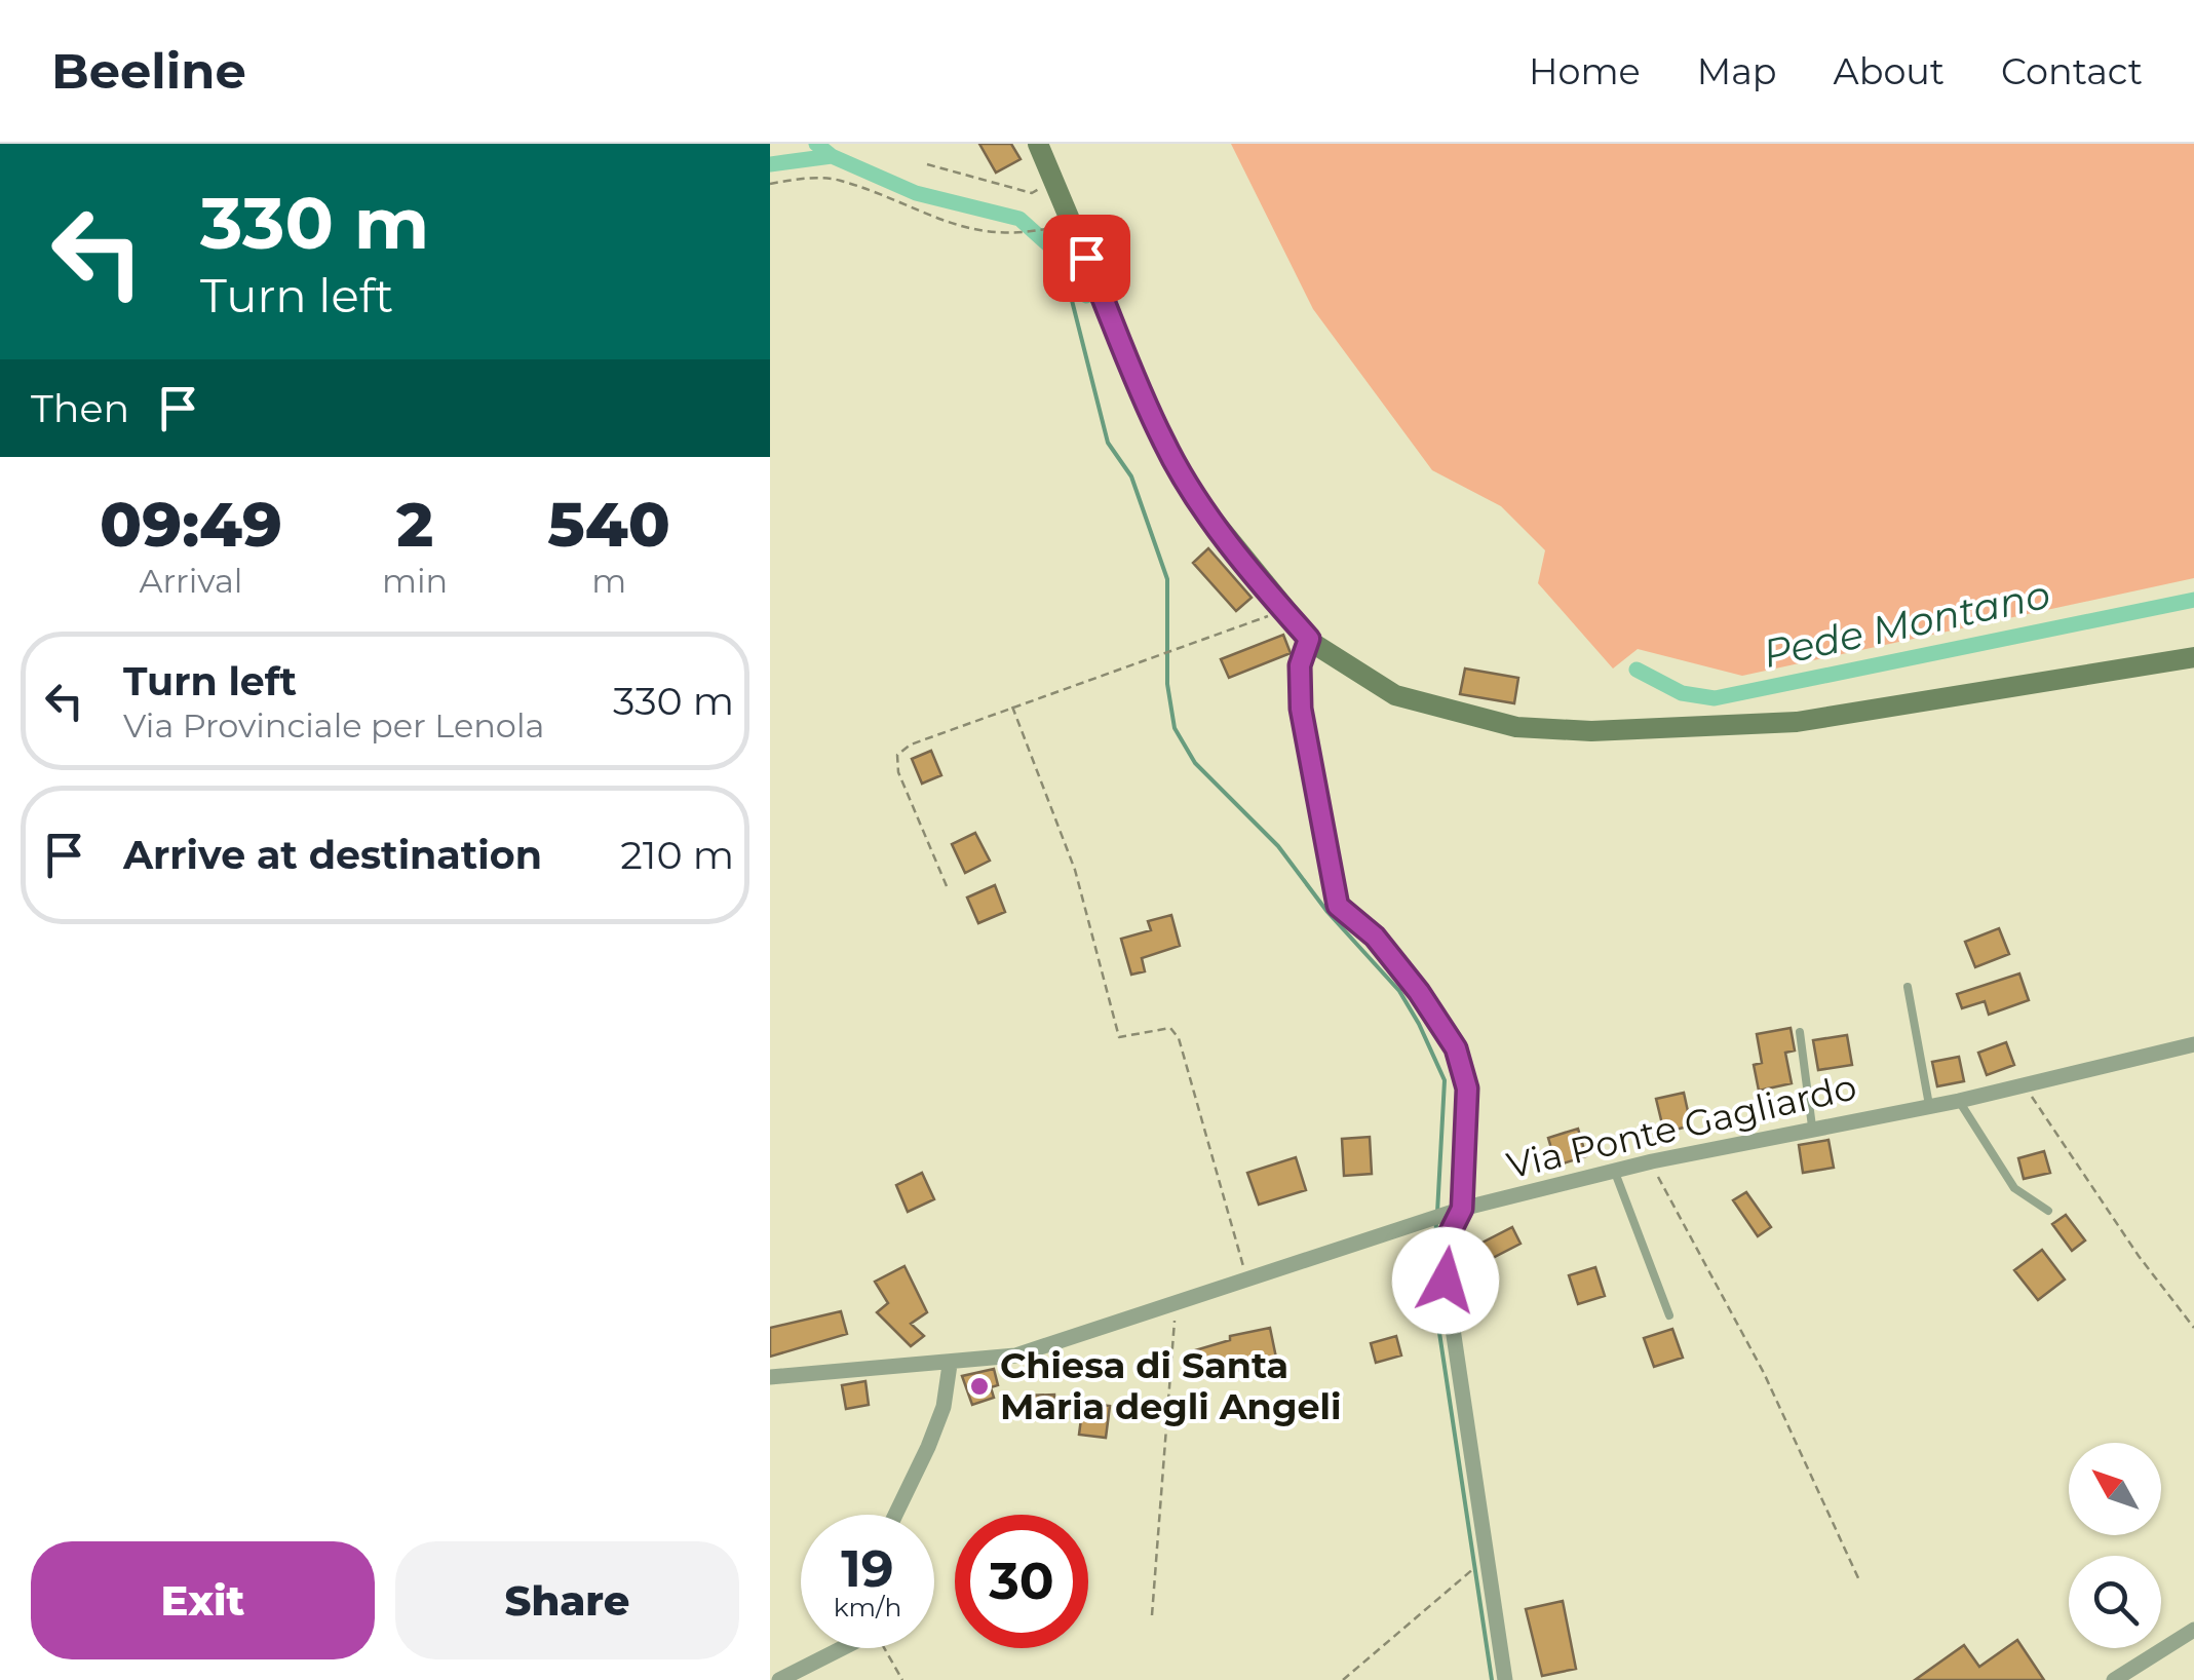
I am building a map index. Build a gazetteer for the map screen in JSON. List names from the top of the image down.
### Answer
{
  "streets": {
    "street": ["Via Ponte Gagliardo"]
  },
  "water": ["Pede Montano"],
  "places": ["Chiesa di Santa Maria degli Angeli"],
  "north": "top left",
  "page": {
    "header": "Beeline",
    "nav": [
      "Home",
      "Map",
      "About",
      "Contact"
    ],
    "turn": ["330 m", "Turn left"],
    "then": "Then",
    "eta": [
      "09:49",
      "Arrival",
      "2",
      "min",
      "540",
      "m"
    ],
    "list": [
      {
        "name": "Turn left",
        "note": "Via Provinciale per Lenola",
        "value": "330 m"
      },
      {
        "name": "Arrive at destination",
        "value": "210 m"
      }
    ],
    "speed": "19 km/h",
    "limit": "30",
    "buttons": ["Exit", "Share"]
  }
}
